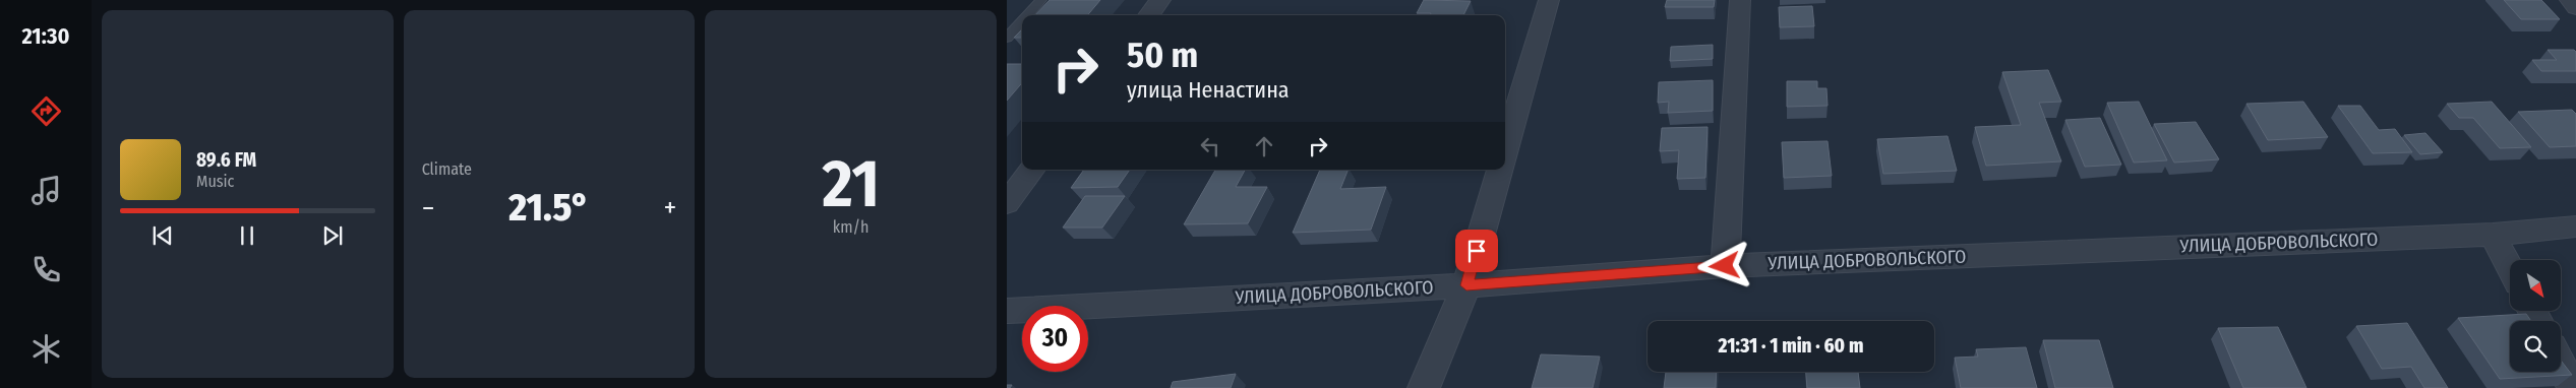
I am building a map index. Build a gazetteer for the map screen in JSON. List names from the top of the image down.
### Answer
{
  "streets": {
    "street": ["УЛИЦА ДОБРОВОЛЬСКОГО"]
  },
  "north": "bottom right",
  "page": {
    "tabs": "21:30",
    "tile": [
      "Climate",
      ["21", "km/h"]
    ],
    "turn": ["50 m", "улица Ненастина"],
    "song": ["89.6 FM", "Music"],
    "heat": ["−", "21.5°", "+"],
    "limit": "30",
    "trip": "21:31 · 1 min · 60 m"
  }
}
